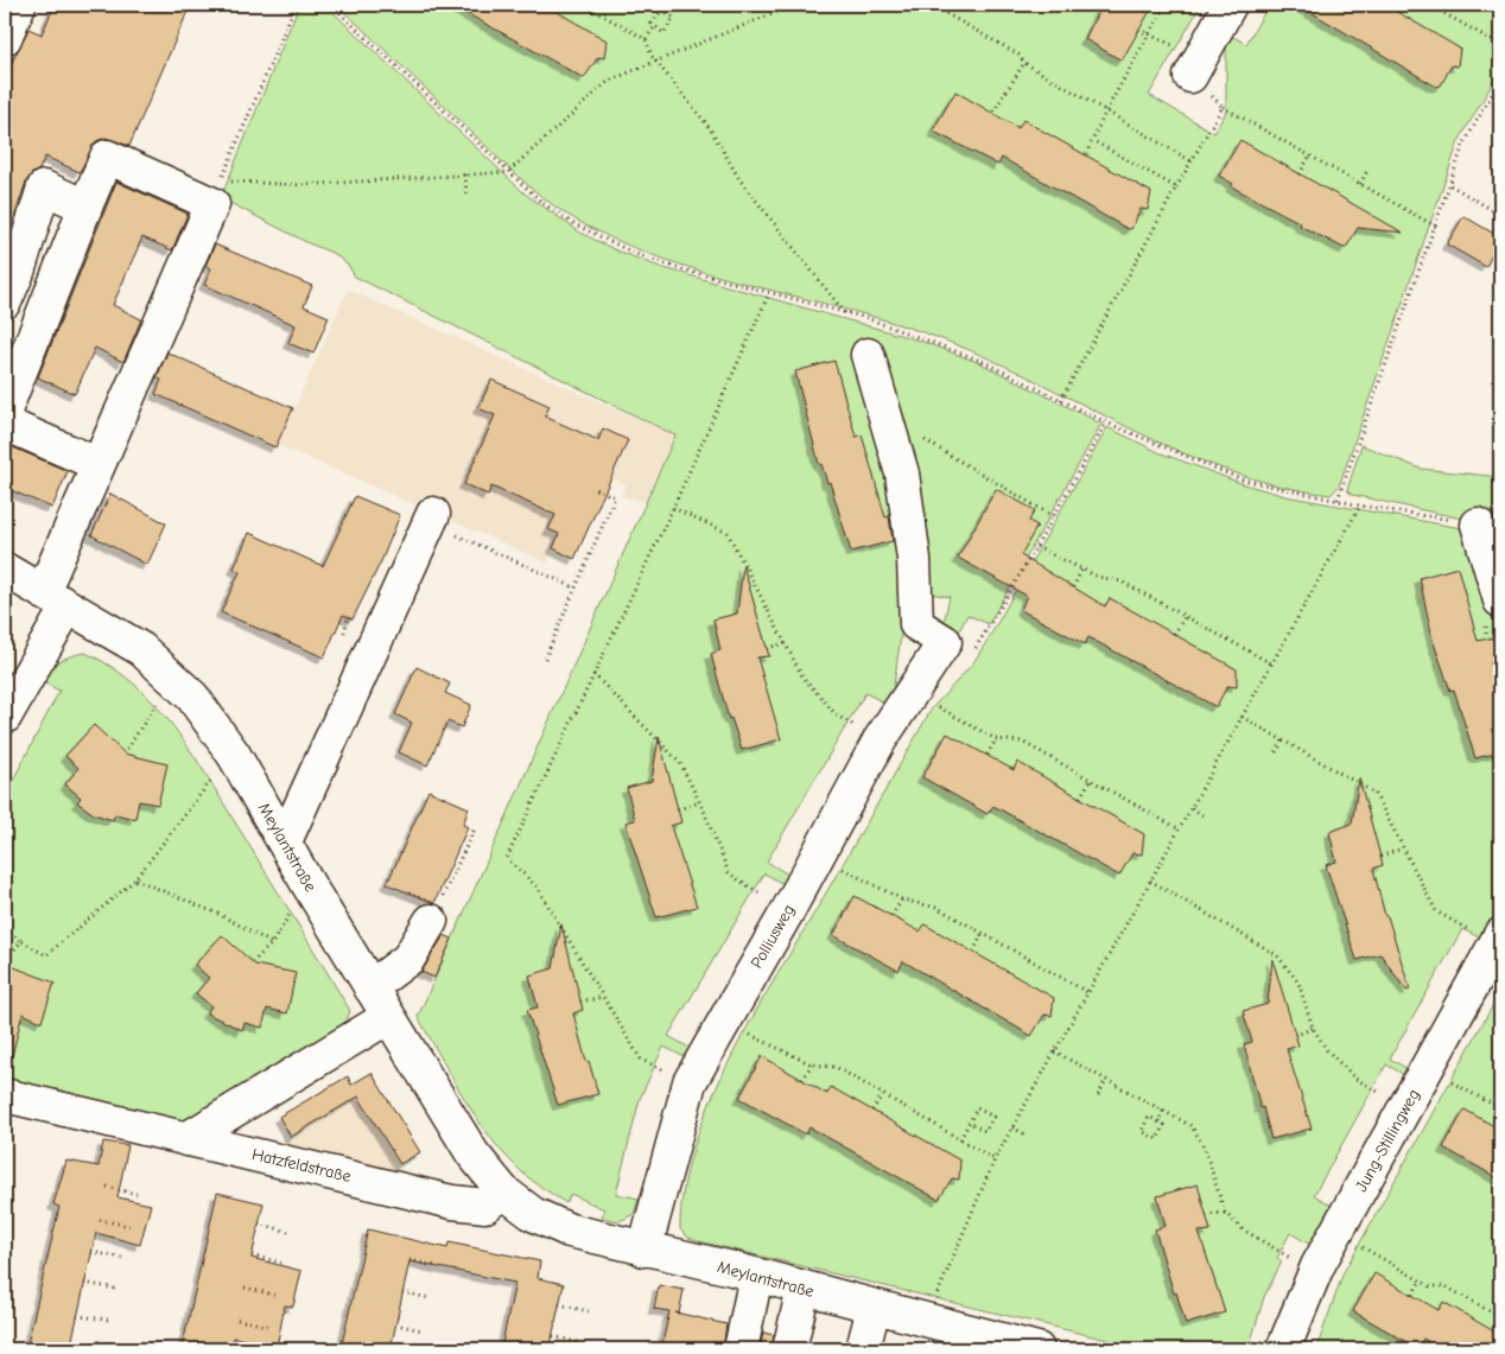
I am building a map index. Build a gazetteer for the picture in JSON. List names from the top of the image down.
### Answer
{
  "streets": {
    "street": [
      "Meylantstraße",
      "Polliusweg",
      "Jung-Stillingweg",
      "Hatzfeldstraße"
    ]
  },
  "crossings": [
    ["Meylantstraße", "Polliusweg"],
    ["Meylantstraße", "Hatzfeldstraße"]
  ]
}
